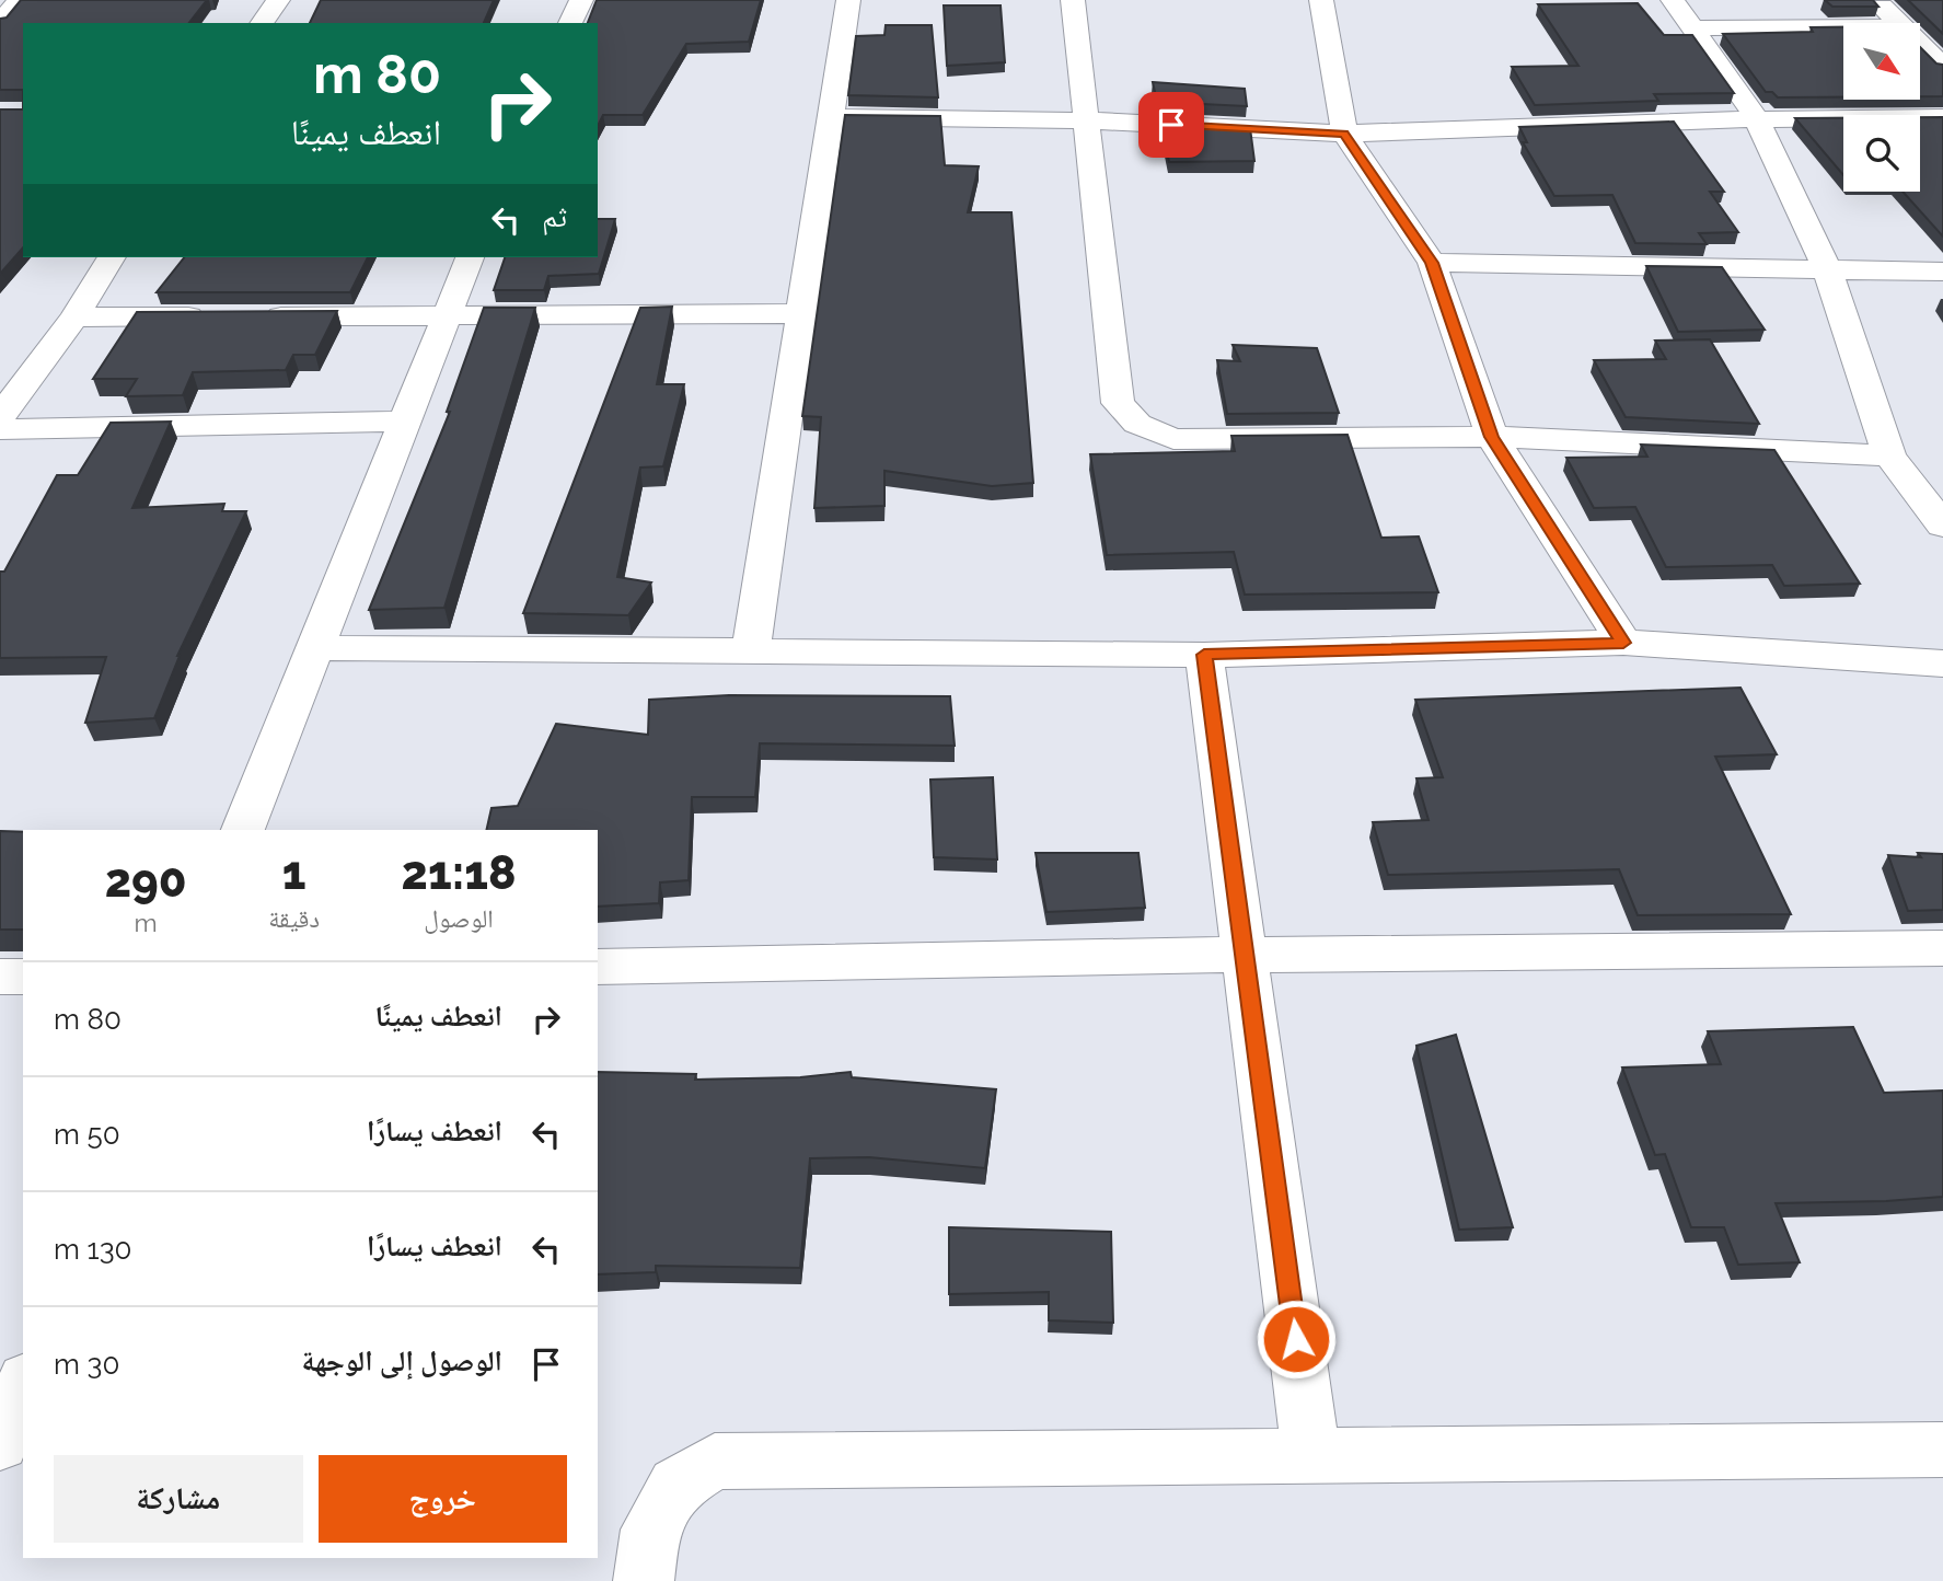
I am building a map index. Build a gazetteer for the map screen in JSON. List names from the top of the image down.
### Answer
{
  "north": "bottom right",
  "page": {
    "turn": ["80 m", "انعطف يمينًا"],
    "then": "ثم",
    "eta": [
      "21:18",
      "الوصول",
      "1",
      "دقيقة",
      "290",
      "m"
    ],
    "list": [
      {
        "name": "انعطف يمينًا",
        "value": "80 m"
      },
      {
        "name": "انعطف يسارًا",
        "value": "50 m"
      },
      {
        "name": "انعطف يسارًا",
        "value": "130 m"
      },
      {
        "name": "الوصول إلى الوجهة",
        "value": "30 m"
      }
    ],
    "buttons": ["خروج", "مشاركة"]
  }
}
